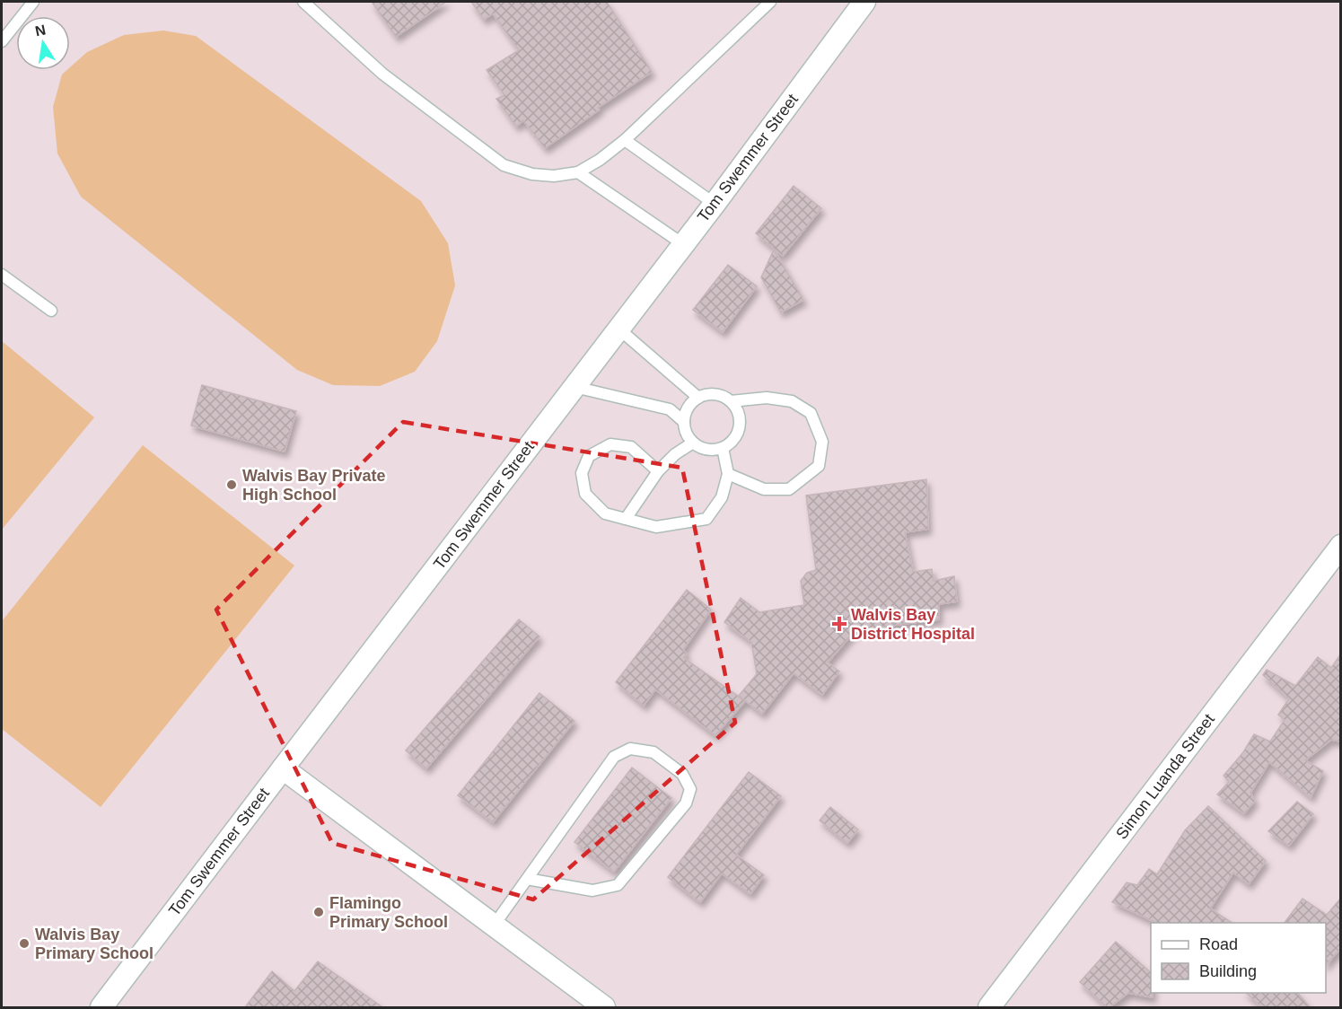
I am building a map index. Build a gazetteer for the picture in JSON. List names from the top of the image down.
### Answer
{
  "streets": {
    "street": ["Tom Swemmer Street", "Simon Luanda Street"]
  },
  "places": {
    "other": ["Walvis Bay Private High School", "Flamingo Primary School", "Walvis Bay Primary School"],
    "health": ["Walvis Bay District Hospital"]
  },
  "legend": ["Road", "Building"],
  "north": "top"
}
